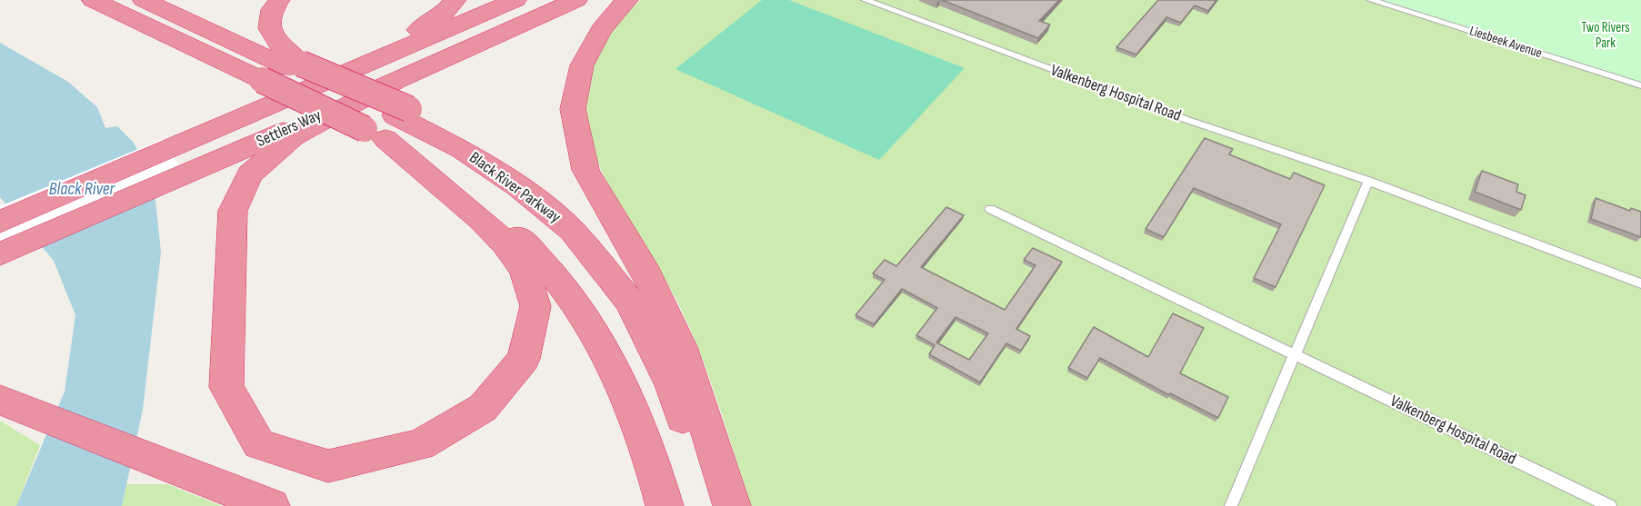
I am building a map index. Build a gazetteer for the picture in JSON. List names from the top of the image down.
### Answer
{
  "streets": {
    "highway": ["Settlers Way", "Black River Parkway"],
    "lane": ["Liesbeek Avenue", "Valkenberg Hospital Road"]
  },
  "water": ["Black River"],
  "parks": ["Two Rivers Park"]
}
